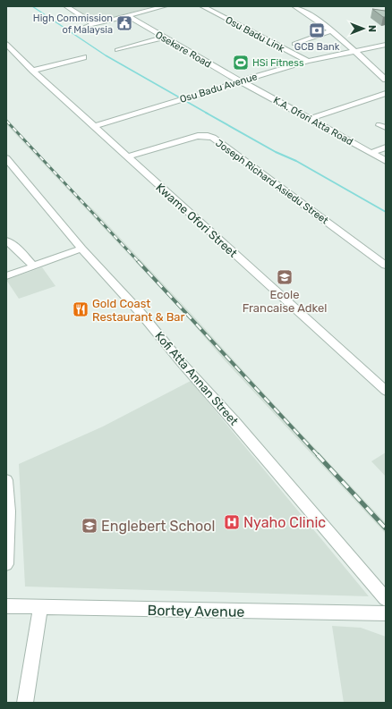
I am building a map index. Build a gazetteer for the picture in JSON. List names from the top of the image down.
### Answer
{
  "streets": {
    "street": [
      "Osu Badu Link",
      "Osekere Road",
      "Osu Badu Avenue",
      "K.A. Ofori Atta Road",
      "Joseph Richard Asiedu Street",
      "Kwame Ofori Street",
      "Kofi Atta Annan Street",
      "Bortey Avenue"
    ]
  },
  "crossings": [
    ["Osu Badu Link", "Osu Badu Avenue"],
    ["Osekere Road", "Osu Badu Avenue"],
    ["Osekere Road", "K.A. Ofori Atta Road"],
    ["Osu Badu Avenue", "K.A. Ofori Atta Road"],
    ["Osu Badu Avenue", "Kwame Ofori Street"],
    ["Joseph Richard Asiedu Street", "Kwame Ofori Street"]
  ],
  "places": {
    "public building": ["High Commission of Malaysia"],
    "bank": ["GCB Bank"],
    "sports": ["HSi Fitness"],
    "school or university": ["Ecole Francaise Adkel", "Englebert School"],
    "restaurant": ["Gold Coast Restaurant & Bar"],
    "hospital": ["Nyaho Clinic"]
  },
  "north": "right"
}
